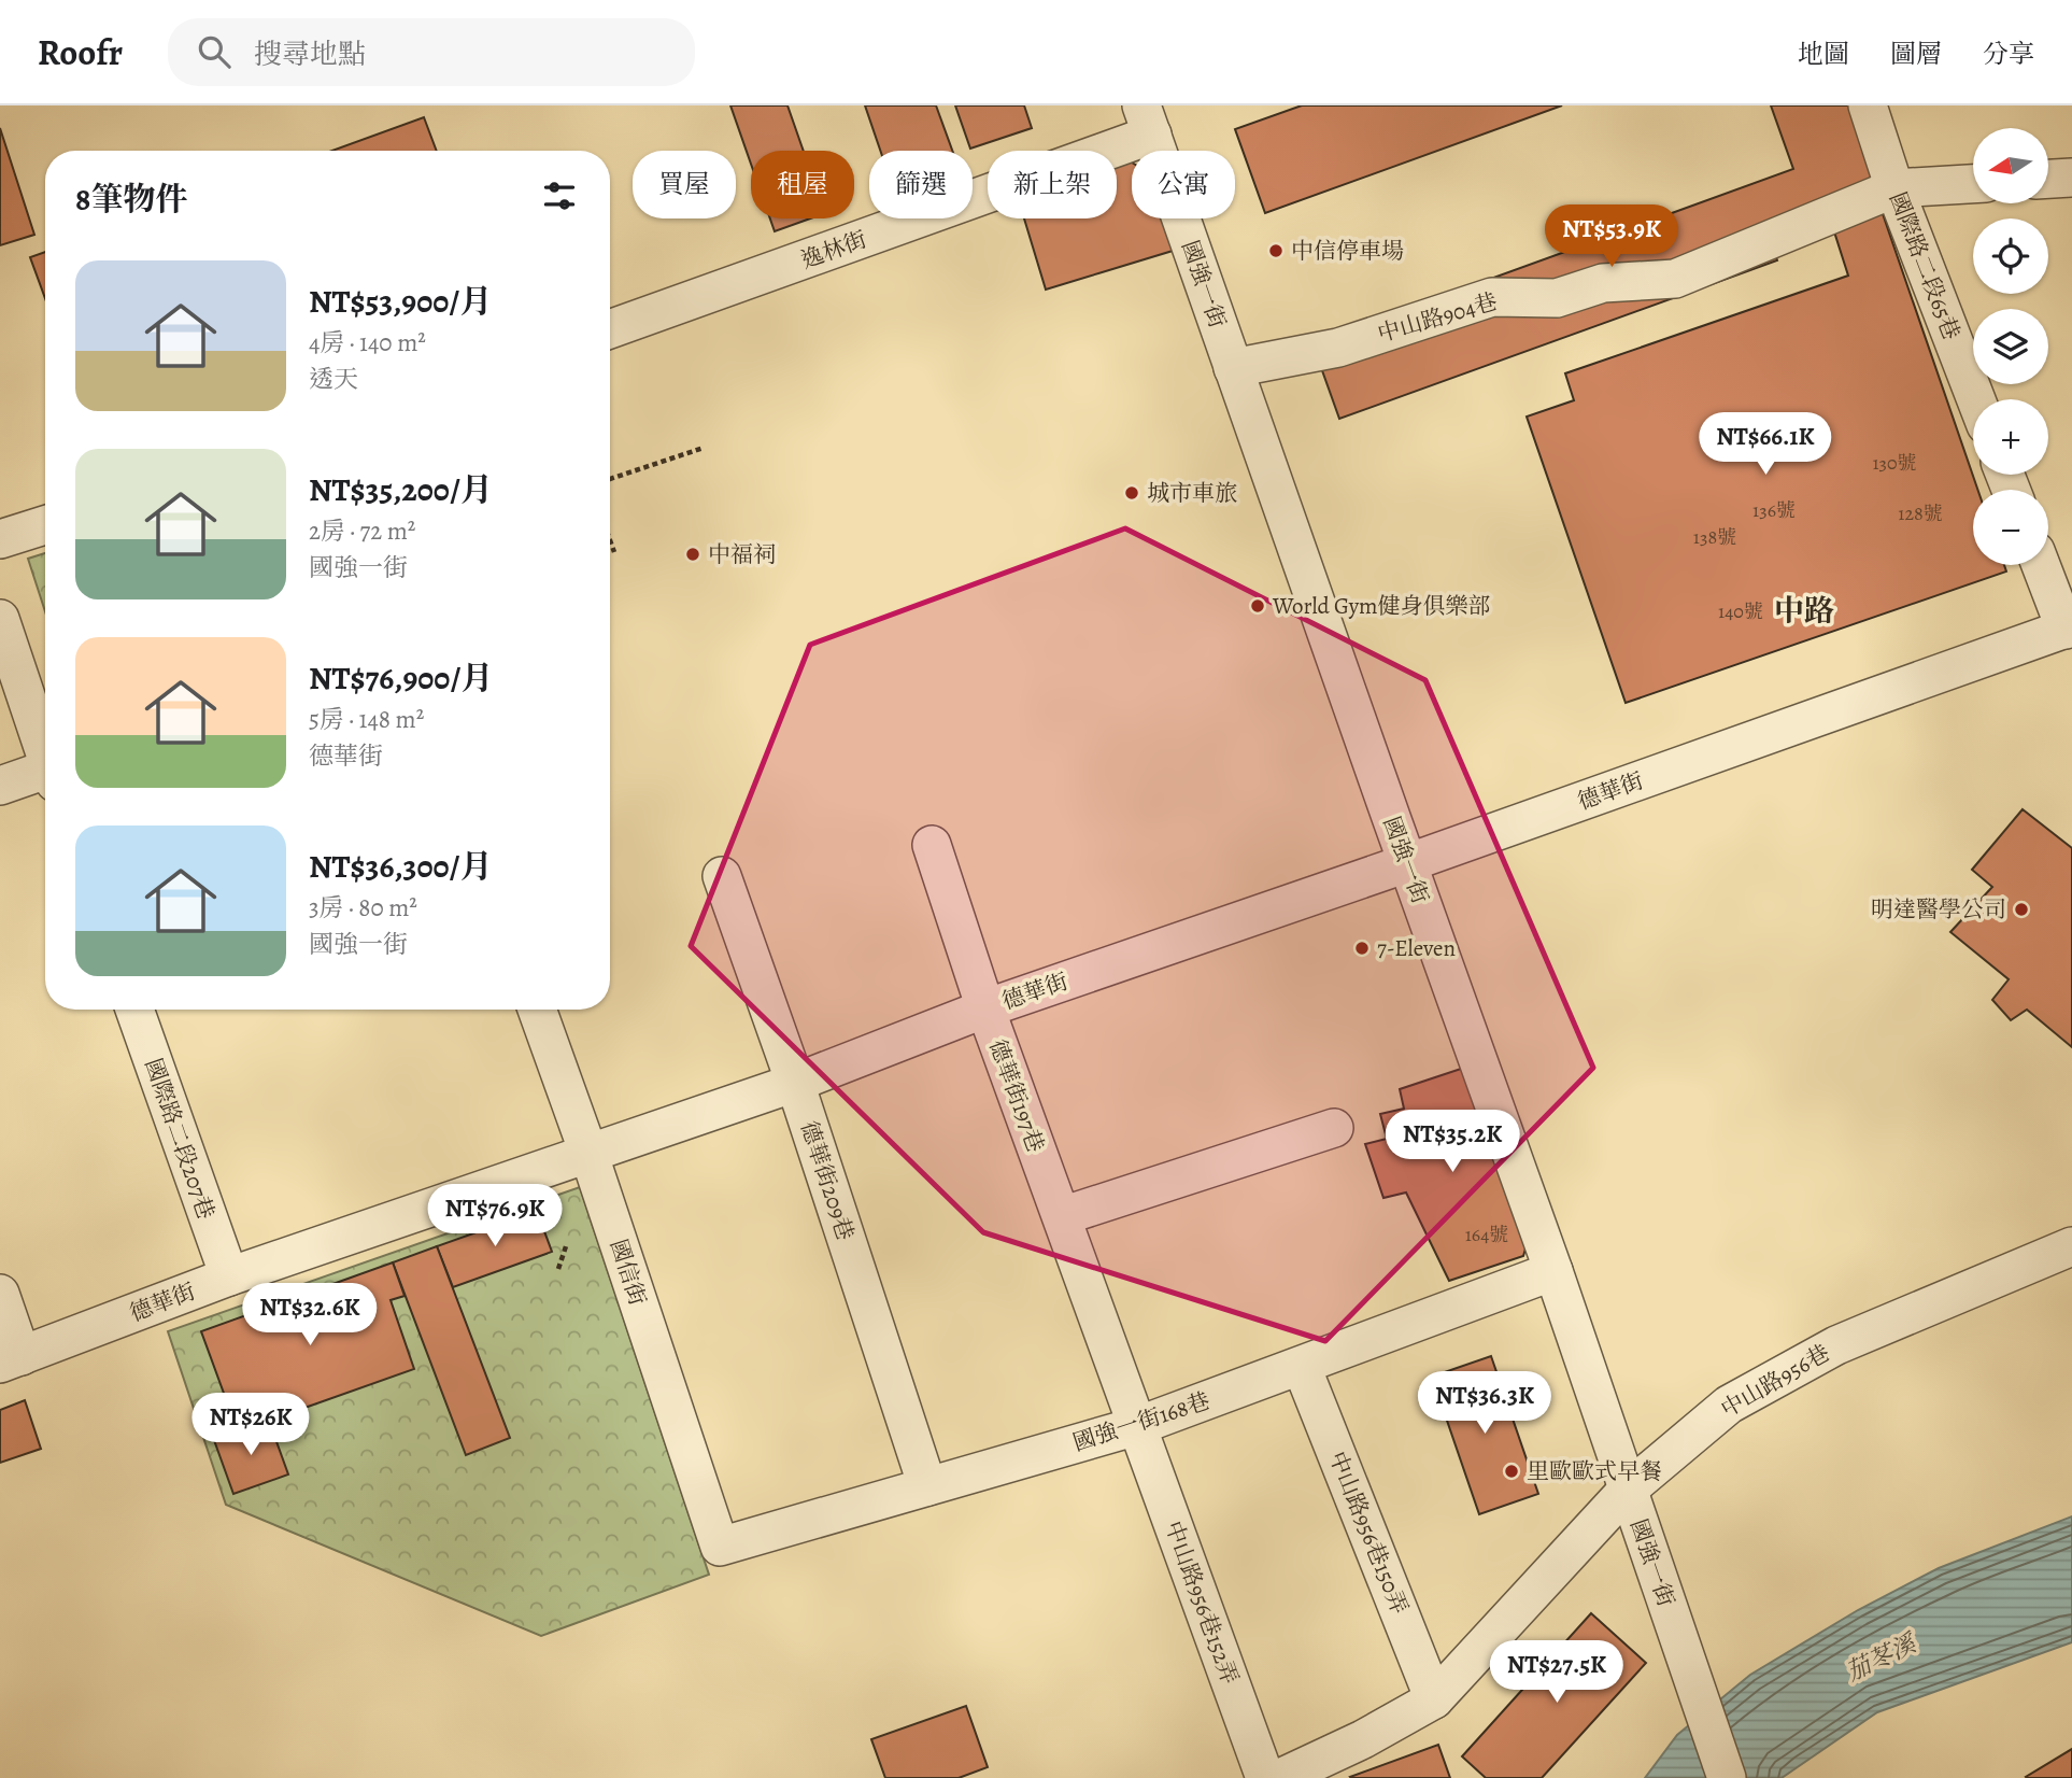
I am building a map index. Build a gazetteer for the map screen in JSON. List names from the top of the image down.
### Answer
{
  "streets": {
    "street": [
      "逸林街",
      "國際路二段65巷",
      "國強一街",
      "中山路904巷",
      "德華街",
      "德華街197巷",
      "國際路二段207巷",
      "德華街209巷",
      "國信街",
      "中山路956巷",
      "國強一街168巷",
      "中山路956巷150弄",
      "中山路956巷152弄"
    ]
  },
  "crossings": [
    ["逸林街", "國強一街"],
    ["國際路二段65巷", "中山路904巷"],
    ["國強一街", "中山路904巷"],
    ["國強一街", "德華街"],
    ["國強一街", "中山路956巷"],
    ["國強一街", "國強一街168巷"],
    ["德華街", "德華街197巷"],
    ["德華街", "國際路二段207巷"],
    ["德華街", "德華街209巷"],
    ["德華街", "國信街"],
    ["德華街197巷", "國強一街168巷"],
    ["德華街197巷", "中山路956巷152弄"],
    ["德華街209巷", "國強一街168巷"],
    ["國信街", "國強一街168巷"],
    ["中山路956巷", "中山路956巷150弄"],
    ["國強一街168巷", "中山路956巷150弄"],
    ["國強一街168巷", "中山路956巷152弄"]
  ],
  "districts": ["中路"],
  "water": ["茄苳溪"],
  "places": [
    "中信停車場",
    "城市車旅",
    "中福祠",
    "World Gym健身俱樂部",
    "明達醫學公司",
    "7-Eleven",
    "里歐歐式早餐"
  ],
  "house_numbers": [
    "130號",
    "136號",
    "128號",
    "138號",
    "140號",
    "164號"
  ],
  "north": "left",
  "page": {
    "header": "Roofr",
    "search": "搜尋地點",
    "nav": ["地圖", "圖層", "分享"],
    "map_buttons": ["+", "−"],
    "chip": [
      "買屋",
      "租屋",
      "篩選",
      "新上架",
      "公寓"
    ],
    "heading": "8筆物件",
    "price": [
      "NT$53.9K",
      "NT$66.1K",
      "NT$35.2K",
      "NT$76.9K",
      "NT$32.6K",
      "NT$36.3K",
      "NT$26K",
      "NT$27.5K"
    ],
    "list": [
      {
        "name": "NT$53,900/月",
        "note": "4房 · 140 m² · 透天"
      },
      {
        "name": "NT$35,200/月",
        "note": "2房 · 72 m² · 國強一街"
      },
      {
        "name": "NT$76,900/月",
        "note": "5房 · 148 m² · 德華街"
      },
      {
        "name": "NT$36,300/月",
        "note": "3房 · 80 m² · 國強一街"
      }
    ]
  }
}
